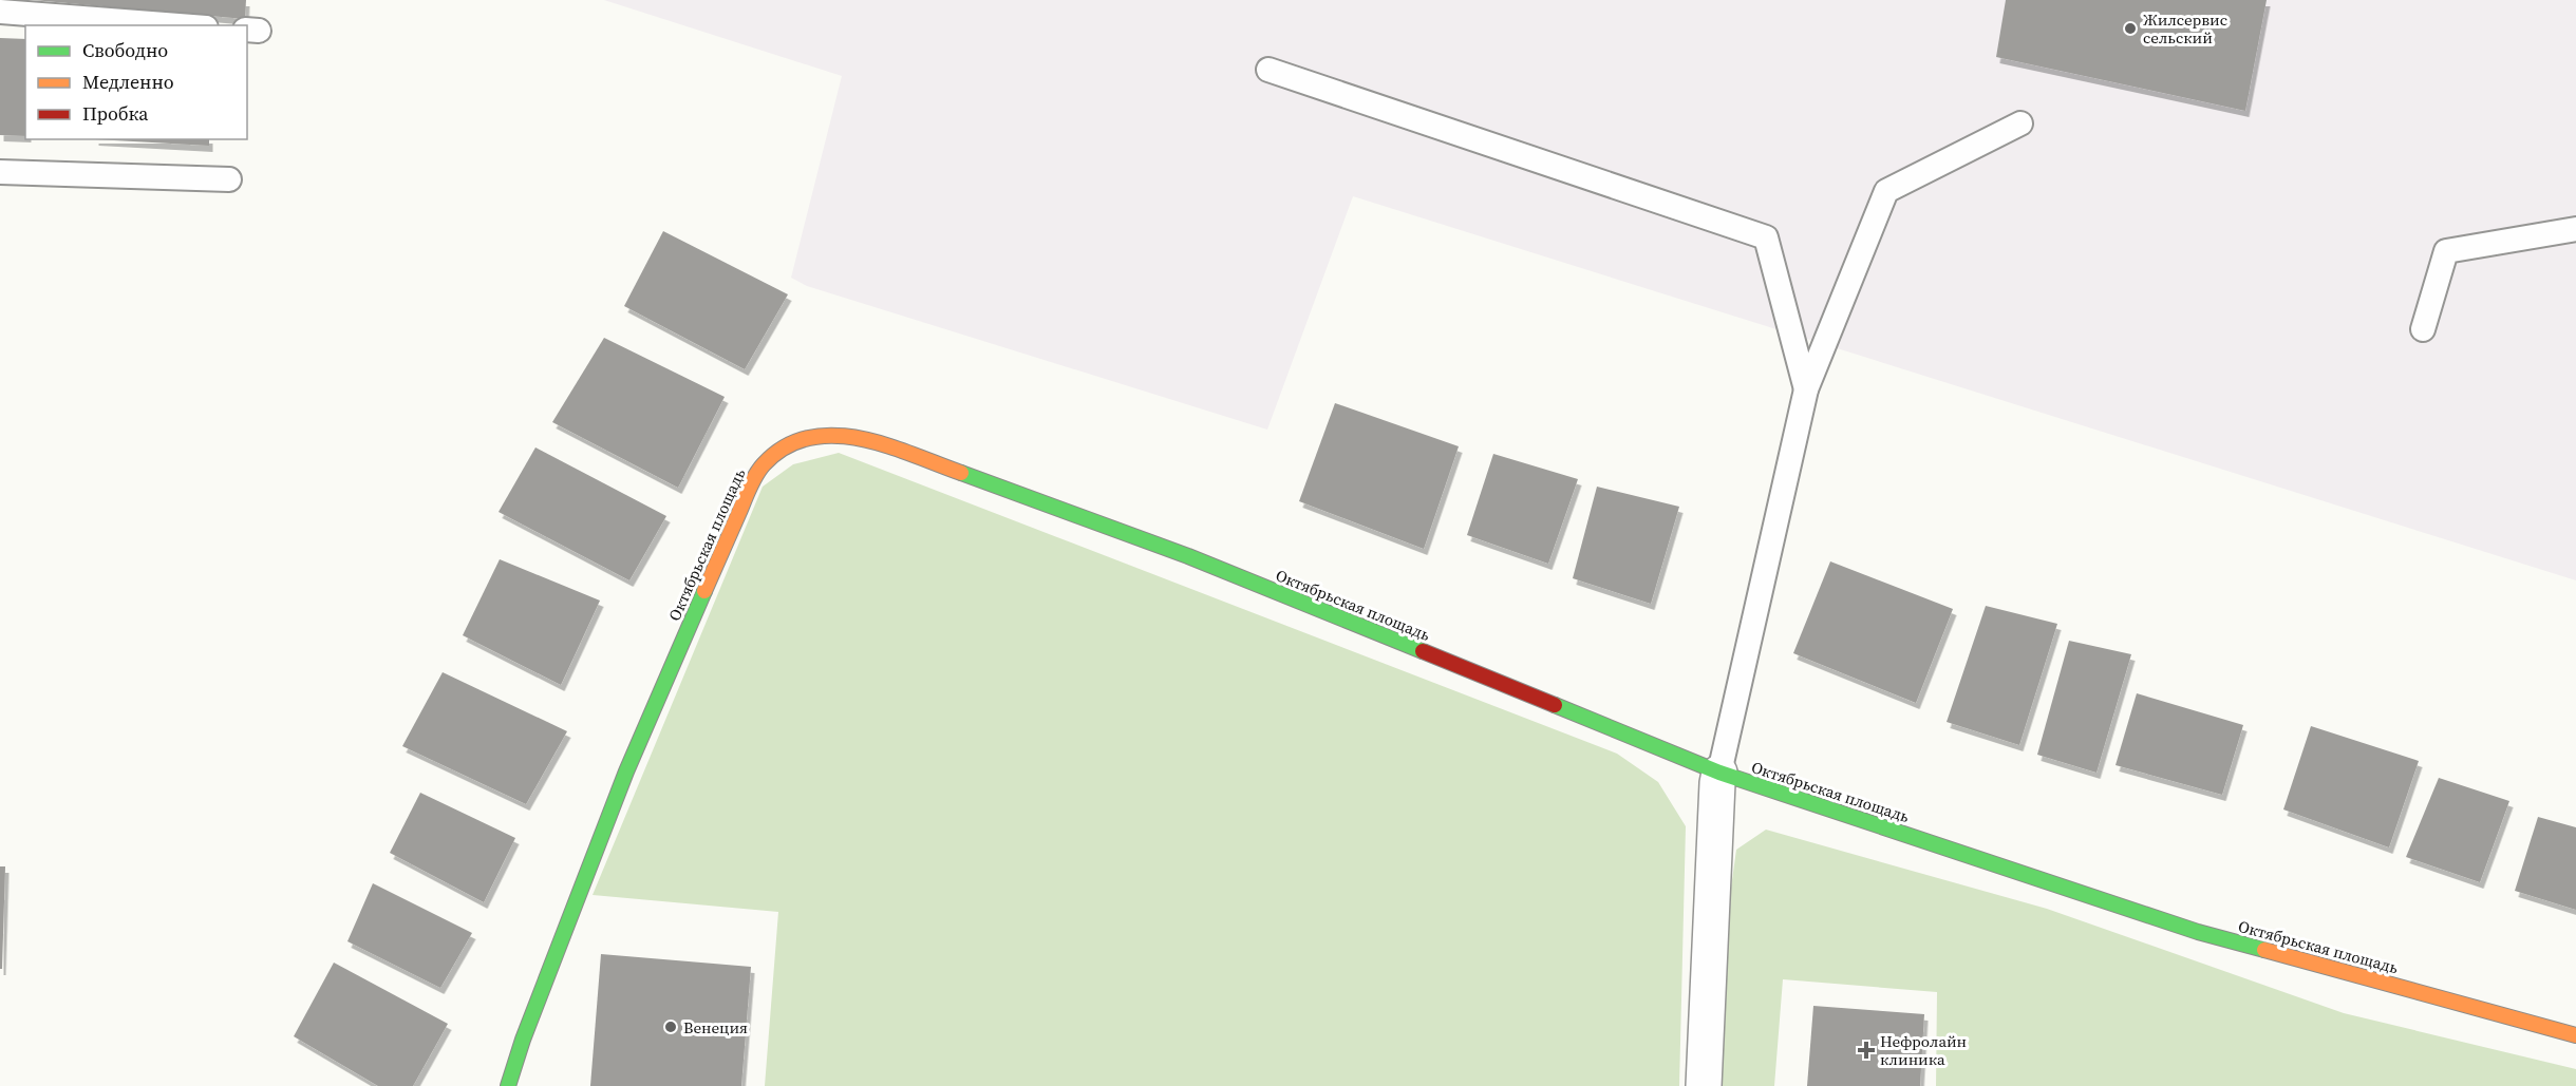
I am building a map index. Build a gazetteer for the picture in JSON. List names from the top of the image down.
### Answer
{
  "streets": {
    "street": ["Октябрьская площадь"]
  },
  "places": {
    "other": ["Жилсервис сельский", "Венеция"],
    "health": ["Нефролайн клиника"]
  },
  "legend": ["Свободно", "Медленно", "Пробка"]
}
